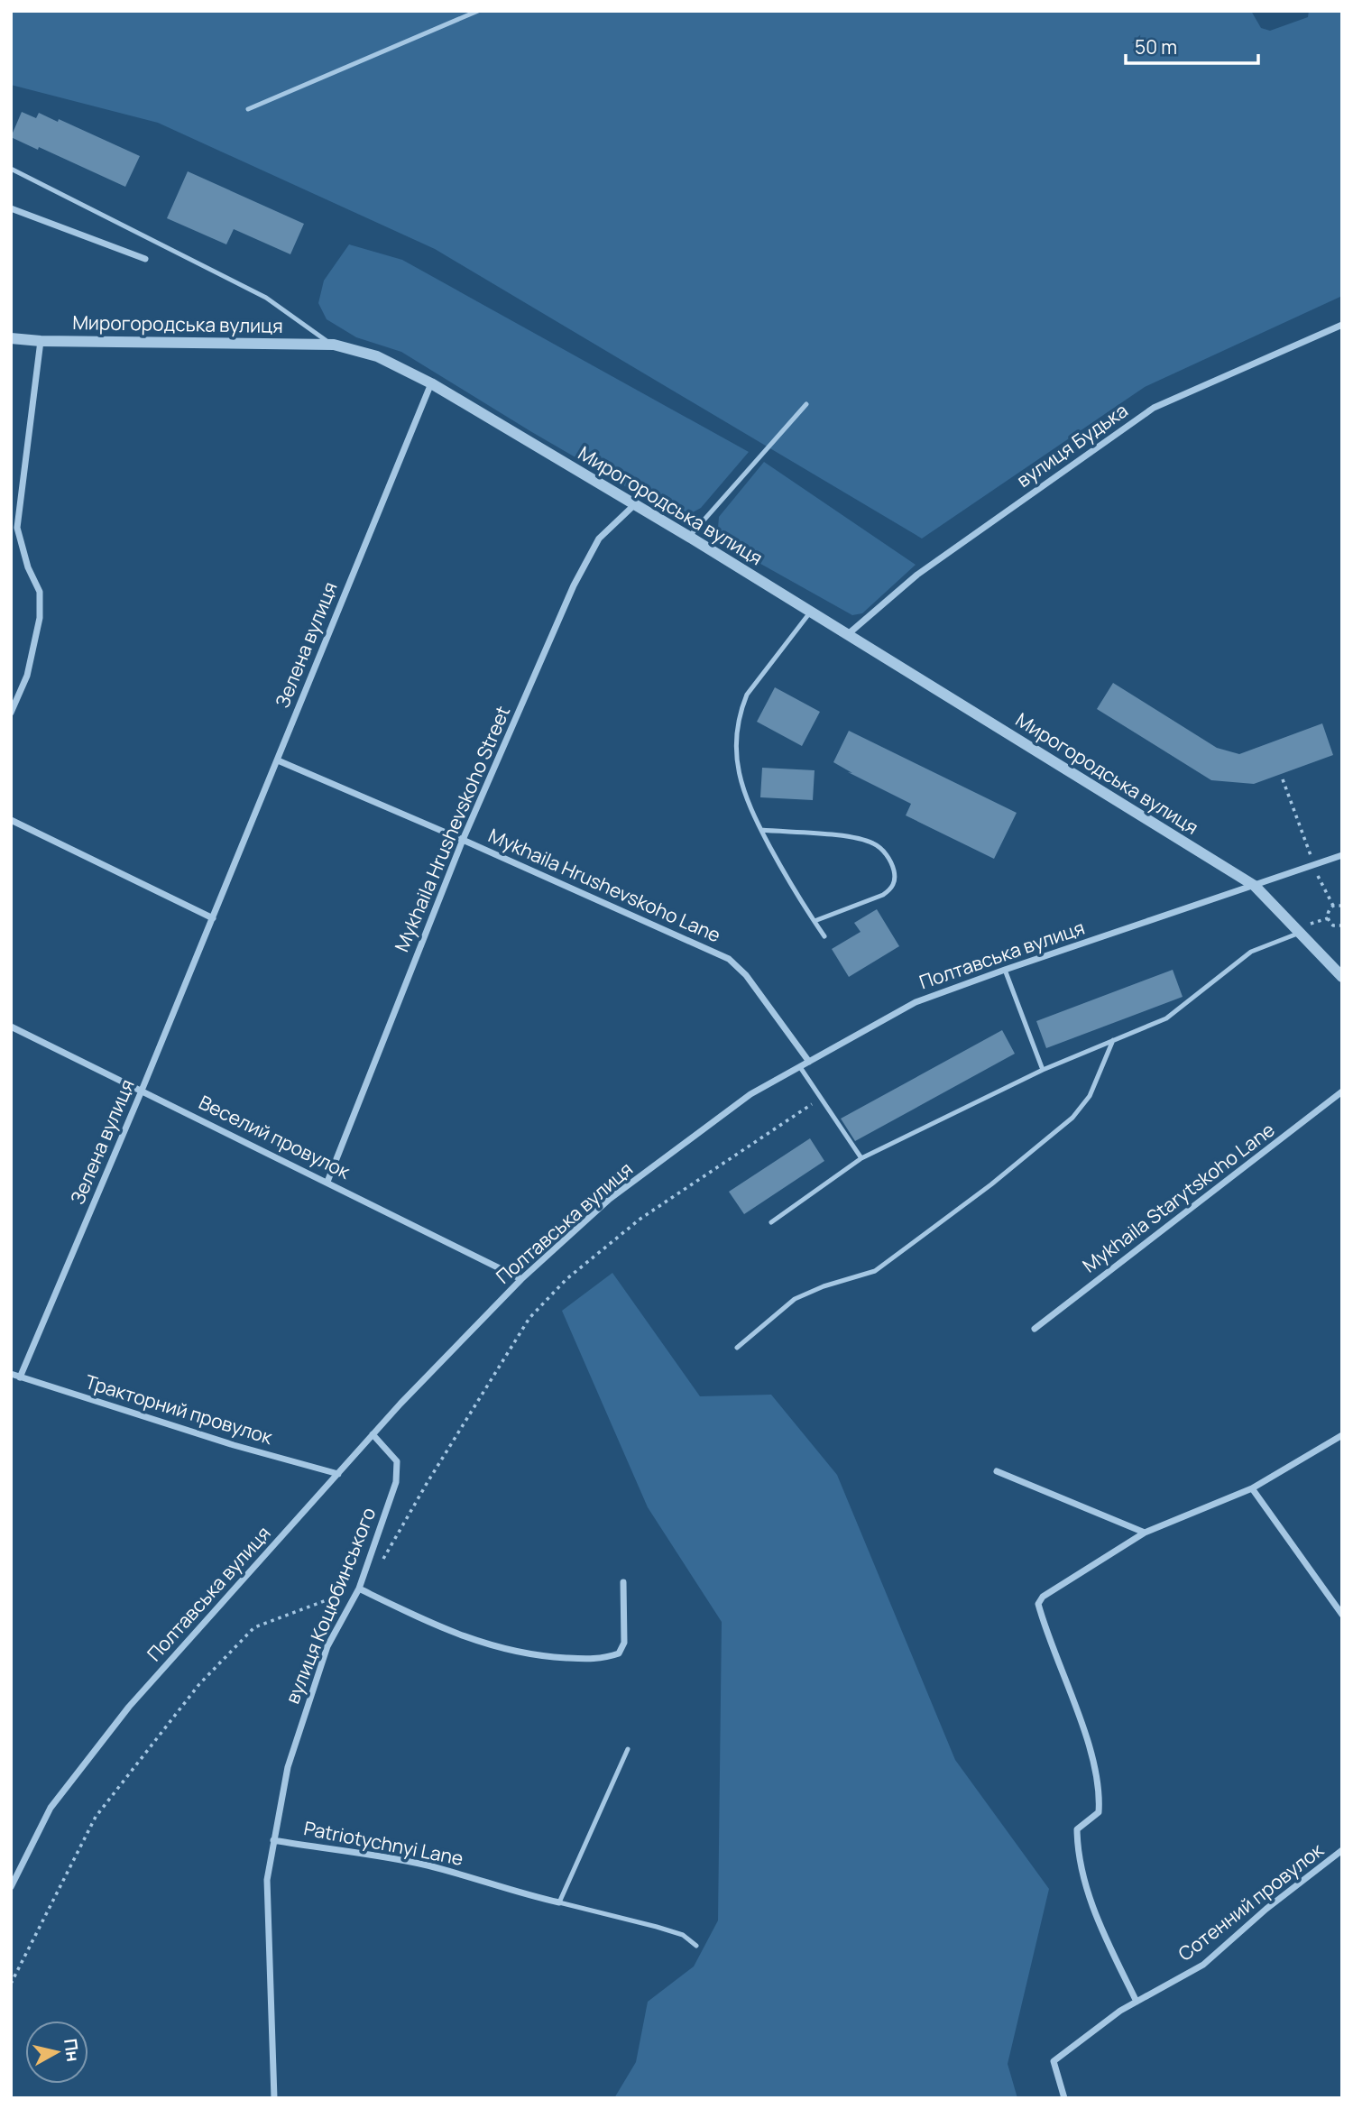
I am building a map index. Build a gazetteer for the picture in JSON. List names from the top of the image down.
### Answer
{
  "streets": {
    "street": [
      "Мирогородська вулиця",
      "вулиця Будька",
      "Зелена вулиця",
      "Mykhaila Hrushevskoho Street",
      "Mykhaila Hrushevskoho Lane",
      "Полтавська вулиця",
      "Веселий провулок",
      "Mykhaila Starytskoho Lane",
      "Тракторний провулок",
      "вулиця Коцюбинського",
      "Patriotychnyi Lane",
      "Сотенний провулок"
    ]
  },
  "crossings": [
    ["Мирогородська вулиця", "вулиця Будька"],
    ["Мирогородська вулиця", "Зелена вулиця"],
    ["Мирогородська вулиця", "Mykhaila Hrushevskoho Street"],
    ["Мирогородська вулиця", "Полтавська вулиця"],
    ["Зелена вулиця", "Mykhaila Hrushevskoho Lane"],
    ["Зелена вулиця", "Веселий провулок"],
    ["Зелена вулиця", "Тракторний провулок"],
    ["Mykhaila Hrushevskoho Street", "Mykhaila Hrushevskoho Lane"],
    ["Mykhaila Hrushevskoho Street", "Веселий провулок"],
    ["Mykhaila Hrushevskoho Lane", "Полтавська вулиця"],
    ["Полтавська вулиця", "Веселий провулок"],
    ["Полтавська вулиця", "Тракторний провулок"],
    ["Полтавська вулиця", "вулиця Коцюбинського"],
    ["вулиця Коцюбинського", "Patriotychnyi Lane"]
  ],
  "scale_bar": "50 m",
  "north": "right"
}
